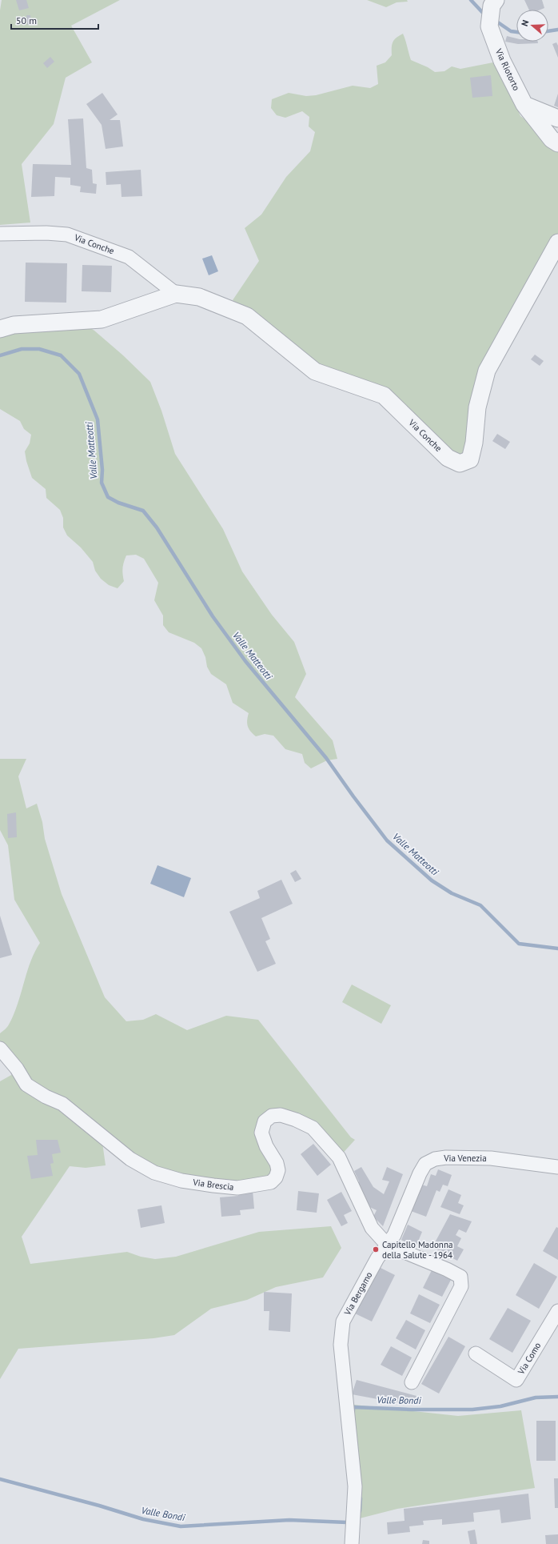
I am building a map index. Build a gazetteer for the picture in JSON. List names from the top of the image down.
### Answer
{
  "streets": {
    "street": [
      "Via Riotorto",
      "Via Conche",
      "Via Venezia",
      "Via Brescia",
      "Via Bergamo",
      "Via Como"
    ]
  },
  "crossings": [
    ["Via Venezia", "Via Brescia"],
    ["Via Venezia", "Via Bergamo"],
    ["Via Brescia", "Via Bergamo"]
  ],
  "water": ["Valle Matteotti", "Valle Bondi"],
  "places": ["Capitello Madonna della Salute - 1964"],
  "scale_bar": "50 m",
  "north": "left"
}
